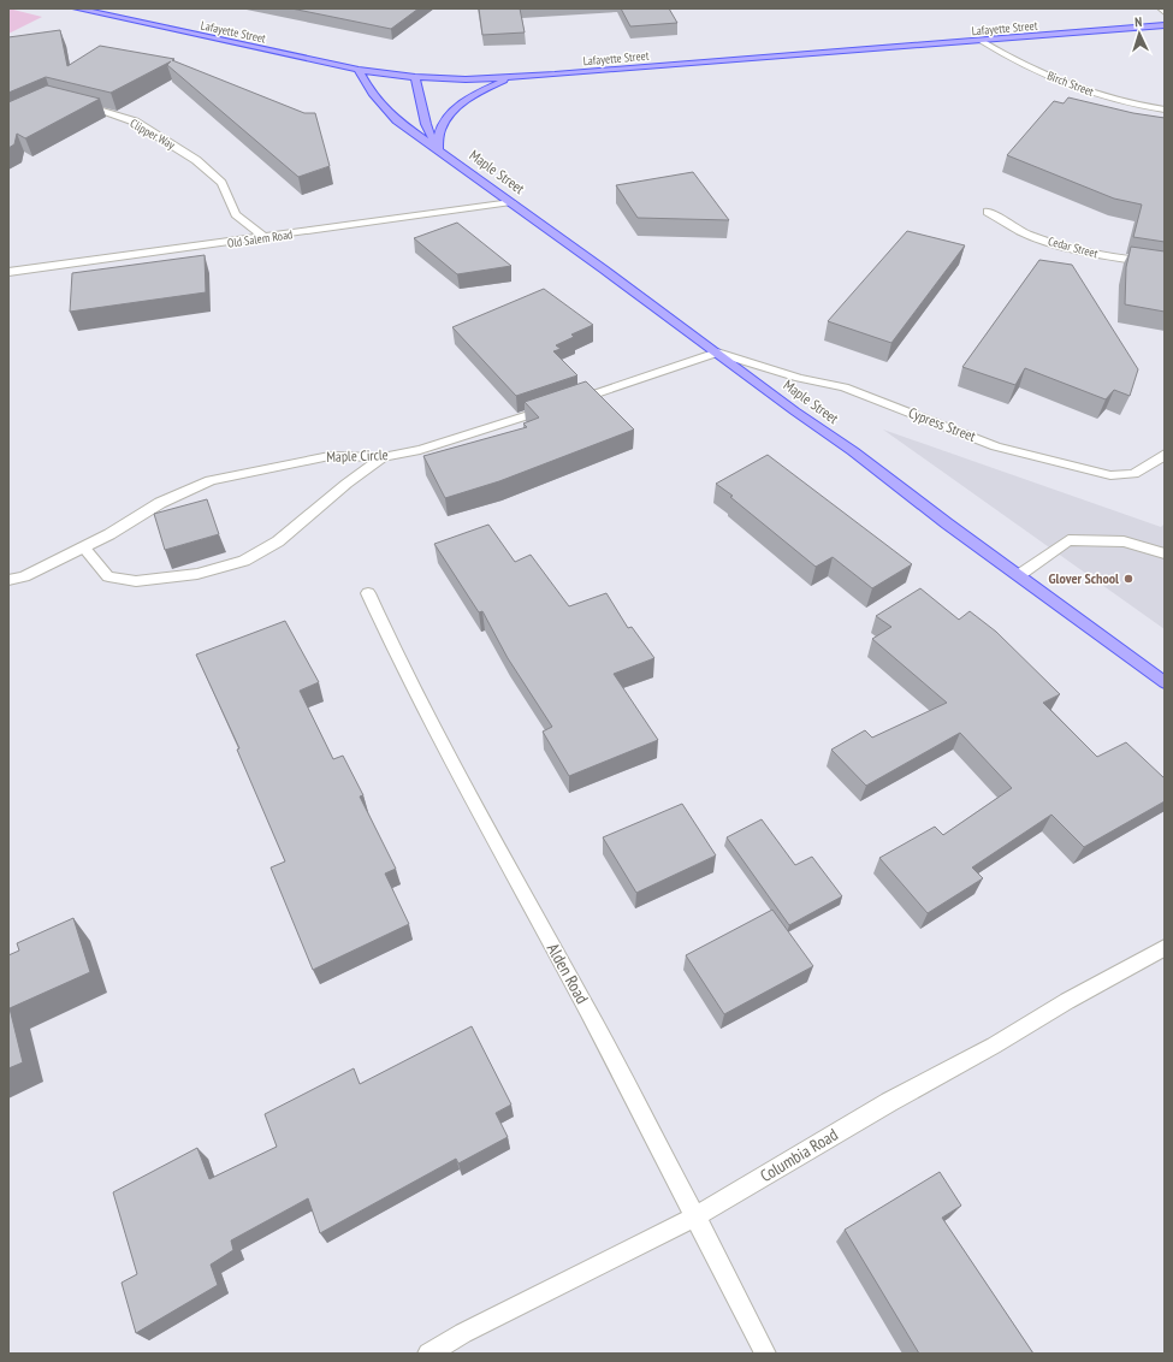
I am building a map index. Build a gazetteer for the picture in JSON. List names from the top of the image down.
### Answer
{
  "streets": {
    "main road": ["Lafayette Street", "Maple Street"],
    "street": [
      "Birch Street",
      "Clipper Way",
      "Old Salem Road",
      "Cedar Street",
      "Cypress Street",
      "Maple Circle",
      "Alden Road",
      "Columbia Road"
    ]
  },
  "crossings": [
    ["Lafayette Street", "Birch Street"],
    ["Lafayette Street", "Maple Street"],
    ["Clipper Way", "Old Salem Road"],
    ["Maple Street", "Old Salem Road"],
    ["Maple Street", "Cypress Street"],
    ["Maple Street", "Maple Circle"],
    ["Cypress Street", "Maple Circle"],
    ["Alden Road", "Columbia Road"]
  ],
  "places": ["Glover School"],
  "north": "top"
}
